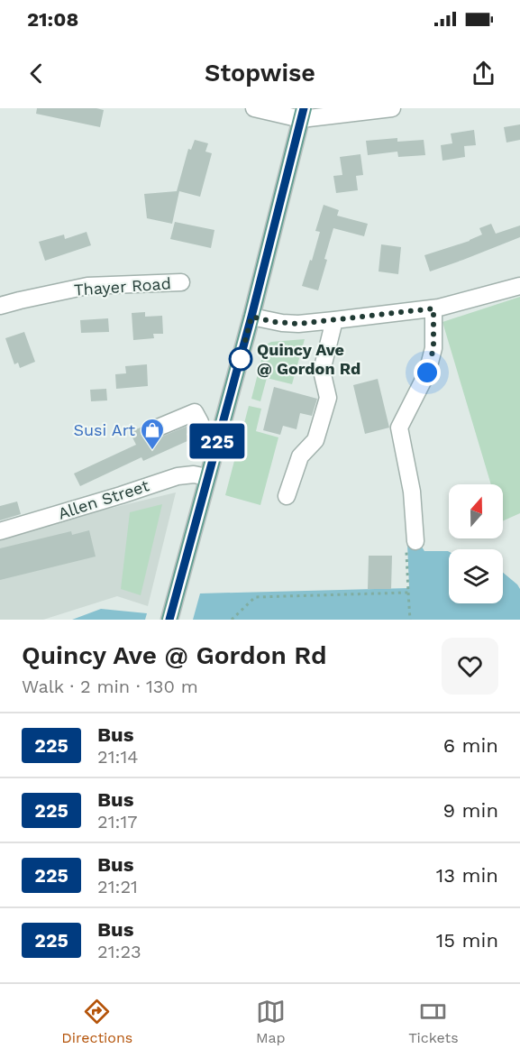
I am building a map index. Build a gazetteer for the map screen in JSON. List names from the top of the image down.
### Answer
{
  "streets": {
    "street": ["Thayer Road", "Allen Street"]
  },
  "places": {
    "other": ["Quincy Ave @ Gordon Rd"],
    "shop": ["Susi Art"]
  },
  "lines": ["bus line 225"],
  "north": "top",
  "page": {
    "status": "21:08",
    "header": "Stopwise",
    "on_map": "225",
    "heading": ["Quincy Ave @ Gordon Rd", "Walk · 2 min · 130 m"],
    "list": [
      {
        "mark": "225",
        "name": "Bus",
        "note": "21:14",
        "value": "6 min"
      },
      {
        "mark": "225",
        "name": "Bus",
        "note": "21:17",
        "value": "9 min"
      },
      {
        "mark": "225",
        "name": "Bus",
        "note": "21:21",
        "value": "13 min"
      },
      {
        "mark": "225",
        "name": "Bus",
        "note": "21:23",
        "value": "15 min"
      }
    ],
    "tabs": ["Directions", "Map", "Tickets"]
  }
}
